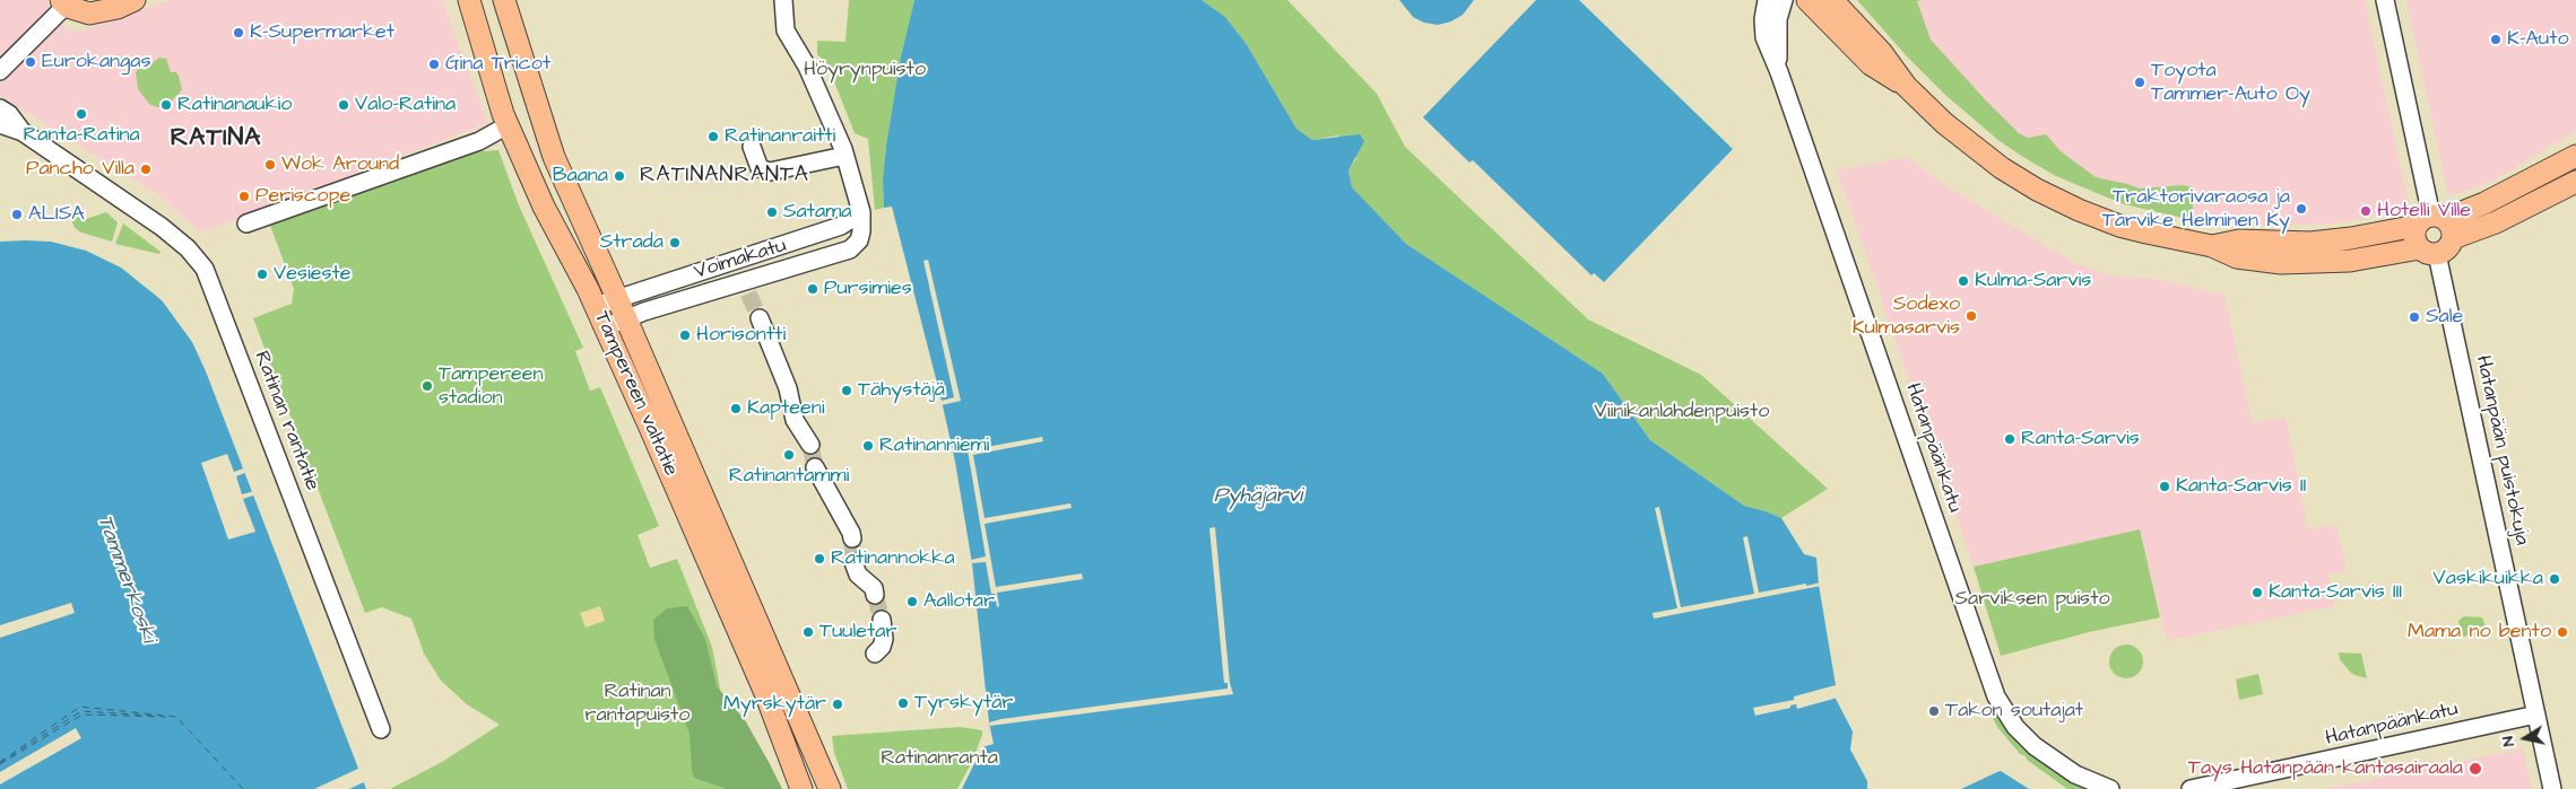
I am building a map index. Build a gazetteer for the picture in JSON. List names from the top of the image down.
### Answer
{
  "streets": {
    "main road": ["Tampereen valtatie"],
    "street": [
      "Voimakatu",
      "Ratinan rantatie",
      "Hatanpäänkatu",
      "Hatanpään puistokuja"
    ]
  },
  "crossings": [
    ["Voimakatu", "Tampereen valtatie"],
    ["Hatanpäänkatu", "Hatanpään puistokuja"]
  ],
  "districts": ["RATINA", "RATINANRANTA"],
  "water": ["Pyhäjärvi", "Tammerkoski"],
  "parks": [
    "Höyrynpuisto",
    "Viinikanlahdenpuisto",
    "Sarviksen puisto",
    "Ratinan rantapuisto",
    "Ratinanranta"
  ],
  "places": [
    "K-Supermarket",
    "K-Auto",
    "Eurokangas",
    "Gina Tricot",
    "Toyota Tammer-Auto Oy",
    "Ratinanaukio",
    "Valo-Ratina",
    "Ranta-Ratina",
    "Ratinanraitti",
    "Wok Around",
    "Pancho Villa",
    "Baana",
    "Periscope",
    "Traktorivaraosa ja Tarvike Helminen Ky",
    "Hotelli Ville",
    "Satama",
    "ALISA",
    "Strada",
    "Vesieste",
    "Kulma-Sarvis",
    "Pursimies",
    "Sodexo Kulmasarvis",
    "Sale",
    "Horisontti",
    "Tampereen stadion",
    "Tähystäjä",
    "Kapteeni",
    "Ranta-Sarvis",
    "Ratinanniemi",
    "Ratinantammi",
    "Kanta-Sarvis II",
    "Ratinannokka",
    "Vaskikuikka",
    "Kanta-Sarvis III",
    "Aallotar",
    "Tuuletar",
    "Mama no bento",
    "Tyrskytär",
    "Myrskytär",
    "Takon soutajat",
    "Tays Hatanpään kantasairaala"
  ],
  "north": "left"
}
